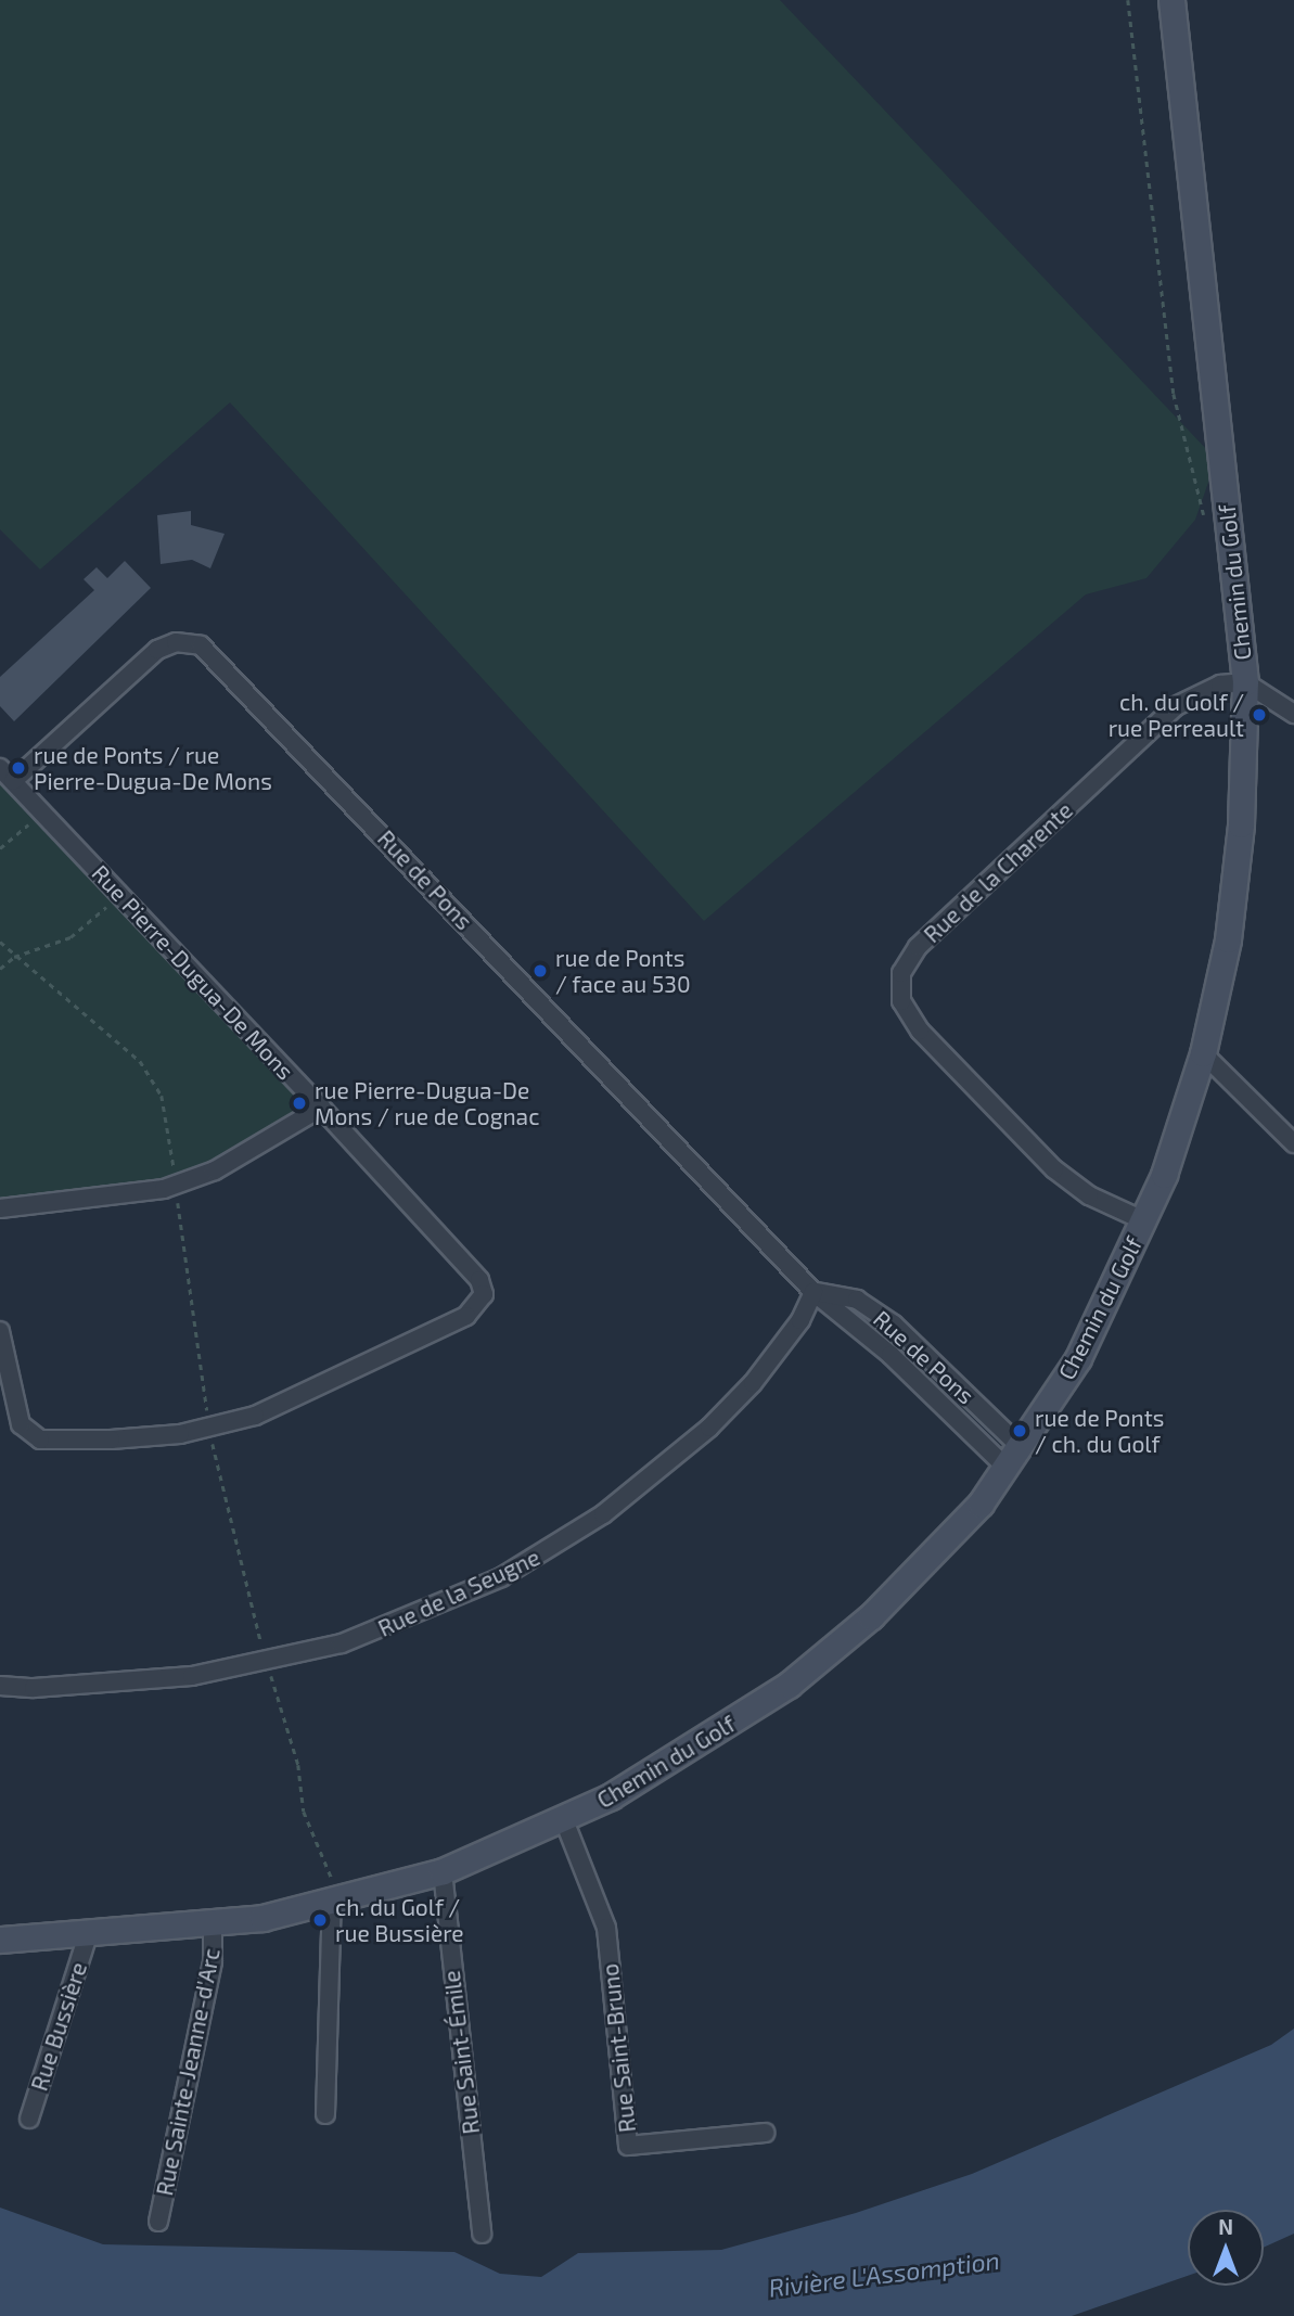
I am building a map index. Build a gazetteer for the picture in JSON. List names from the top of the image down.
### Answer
{
  "streets": {
    "street": [
      "Chemin du Golf",
      "Rue de la Charente",
      "Rue de Pons",
      "Rue Pierre-Dugua-De Mons",
      "Rue de la Seugne",
      "Rue Bussière",
      "Rue Saint-Bruno",
      "Rue Saint-Émile",
      "Rue Sainte-Jeanne-d'Arc"
    ]
  },
  "crossings": [
    ["Chemin du Golf", "Rue de la Charente"],
    ["Chemin du Golf", "Rue de Pons"],
    ["Chemin du Golf", "Rue Bussière"],
    ["Chemin du Golf", "Rue Saint-Bruno"],
    ["Chemin du Golf", "Rue Saint-Émile"],
    ["Chemin du Golf", "Rue Sainte-Jeanne-d'Arc"],
    ["Rue de Pons", "Rue Pierre-Dugua-De Mons"],
    ["Rue de Pons", "Rue de la Seugne"]
  ],
  "water": ["Rivière L'Assomption"],
  "places": [
    "ch. du Golf / rue Perreault",
    "rue de Ponts / rue Pierre-Dugua-De Mons",
    "rue de Ponts / face au 530",
    "rue Pierre-Dugua-De Mons / rue de Cognac",
    "rue de Ponts / ch. du Golf",
    "ch. du Golf / rue Bussière"
  ],
  "north": "top"
}
